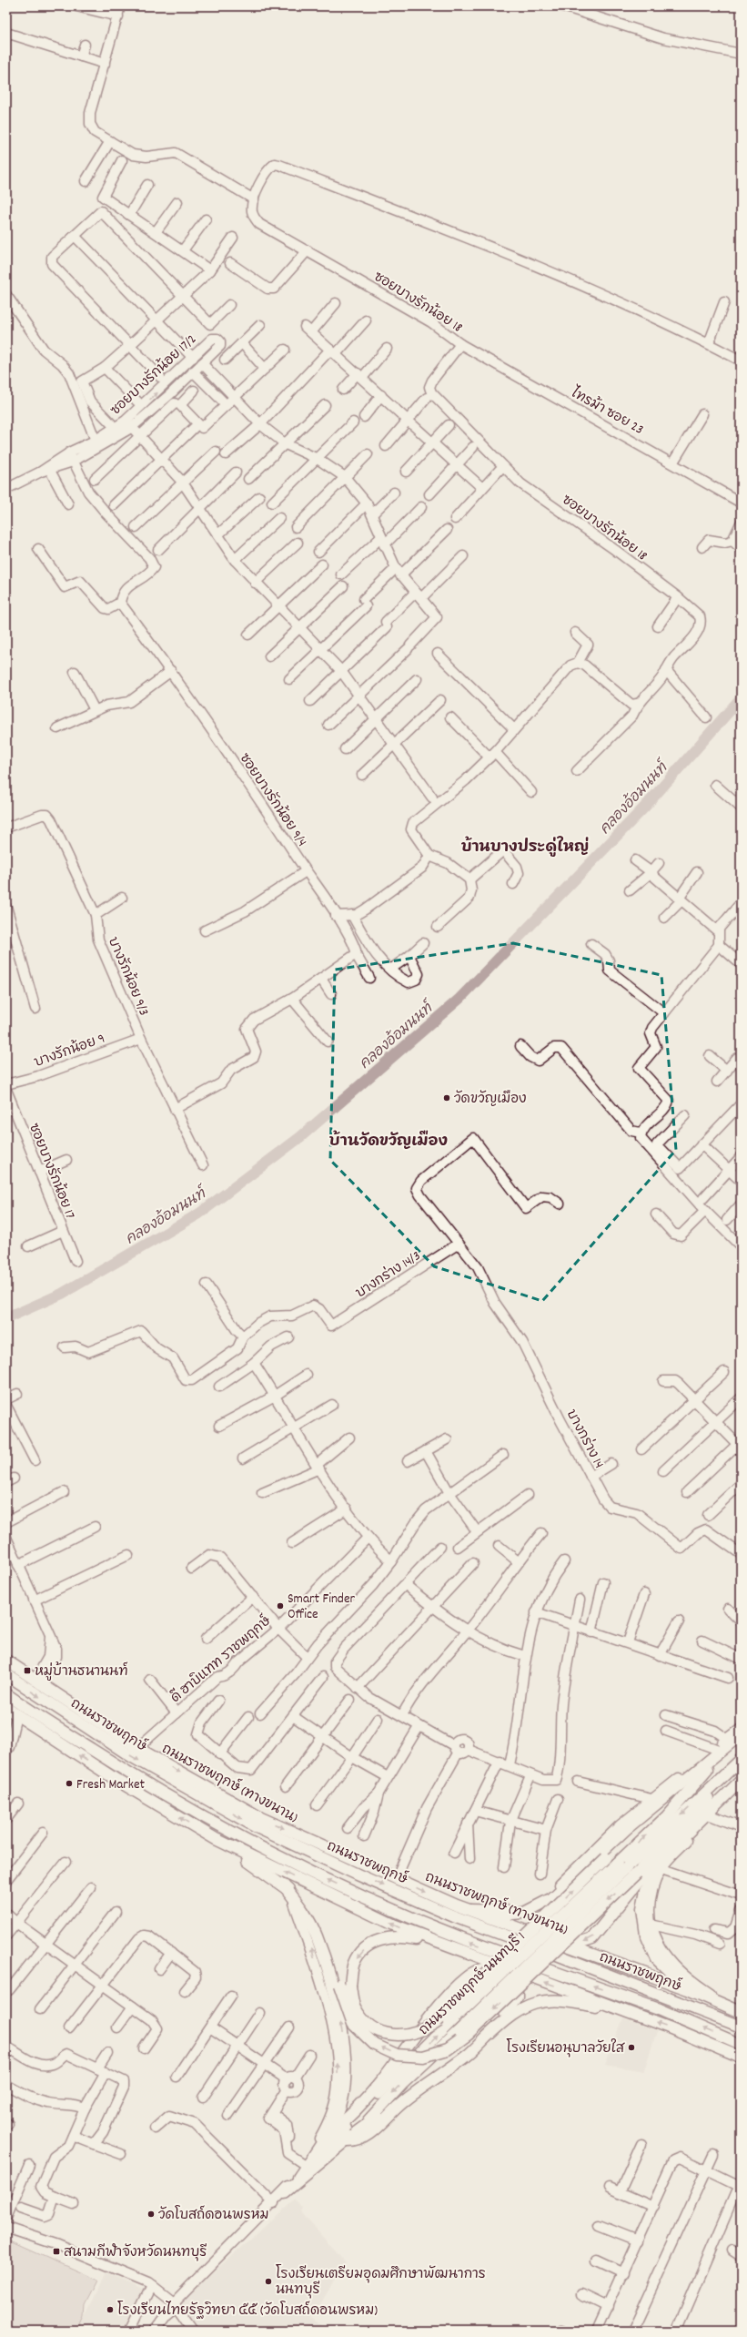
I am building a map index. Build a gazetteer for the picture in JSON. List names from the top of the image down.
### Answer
{
  "streets": {
    "main road": ["ถนนราชพฤกษ์", "ถนนราชพฤกษ์ (ทางขนาน)", "ถนนราชพฤกษ์-นนทบุรี 1"],
    "street": [
      "ซอยบางรักน้อย 18",
      "ซอยบางรักน้อย 17/2",
      "ไทรม้า ซอย 23",
      "ซอยบางรักน้อย 9/4",
      "บางรักน้อย 9/3",
      "บางรักน้อย 9",
      "ซอยบางรักน้อย 17",
      "บางกร่าง 14/3",
      "บางกร่าง 14",
      "ดี ฮาบิแทท ราชพฤกษ์"
    ]
  },
  "crossings": [
    ["ซอยบางรักน้อย 18", "ไทรม้า ซอย 23"],
    ["บางรักน้อย 9/3", "บางรักน้อย 9"],
    ["บางกร่าง 14/3", "บางกร่าง 14"],
    ["ดี ฮาบิแทท ราชพฤกษ์", "ถนนราชพฤกษ์ (ทางขนาน)"]
  ],
  "districts": ["บ้านบางประดู่ใหญ่", "บ้านวัดขวัญเมือง"],
  "water": ["คลองอ้อมนนท์"],
  "places": {
    "other": [
      "วัดขวัญเมือง",
      "Smart Finder Office",
      "Fresh Market",
      "โรงเรียนอนุบาลวัยใส",
      "วัดโบสถ์ดอนพรหม",
      "โรงเรียนเตรียมอุดมศึกษาพัฒนาการ นนทบุรี",
      "โรงเรียนไทยรัฐวิทยา ๕๕ (วัดโบสถ์ดอนพรหม)"
    ],
    "transit": ["หมู่บ้านธนานนท์", "สนามกีฬาจังหวัดนนทบุรี"]
  }
}
